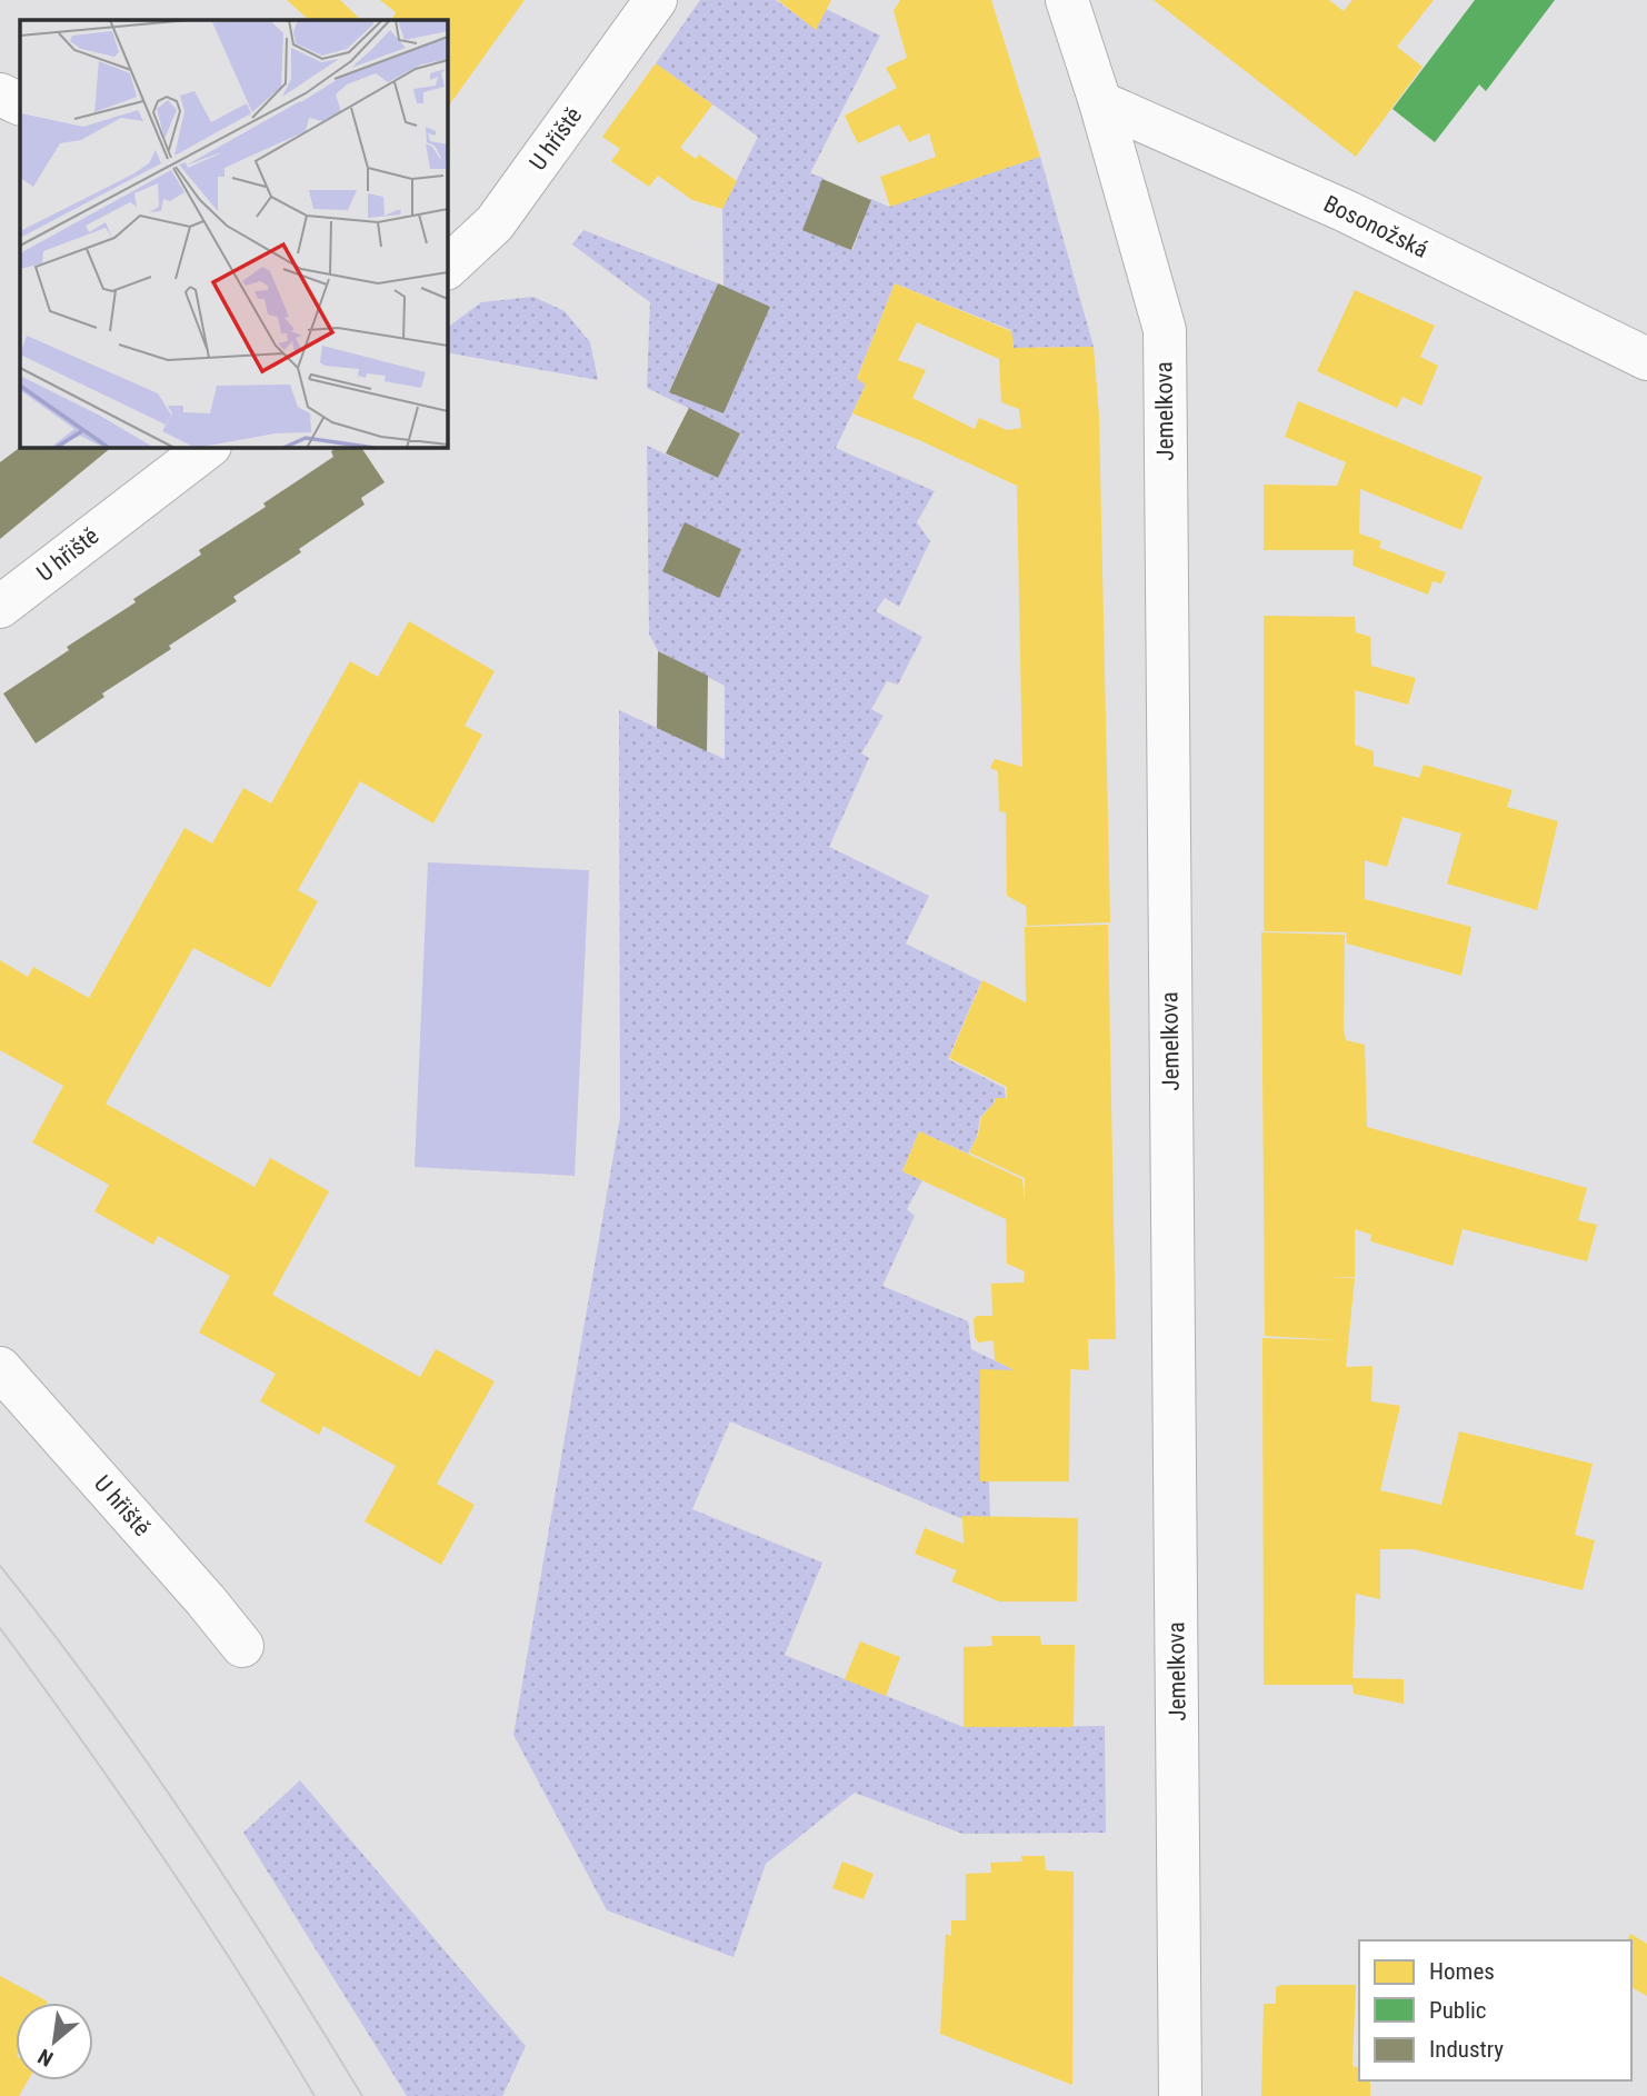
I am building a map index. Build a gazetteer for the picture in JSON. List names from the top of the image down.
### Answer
{
  "streets": {
    "street": ["U hřiště", "Bosonožská", "Jemelkova"]
  },
  "crossings": [
    ["Bosonožská", "Jemelkova"]
  ],
  "legend": ["Homes", "Public", "Industry"],
  "north": "bottom left"
}
